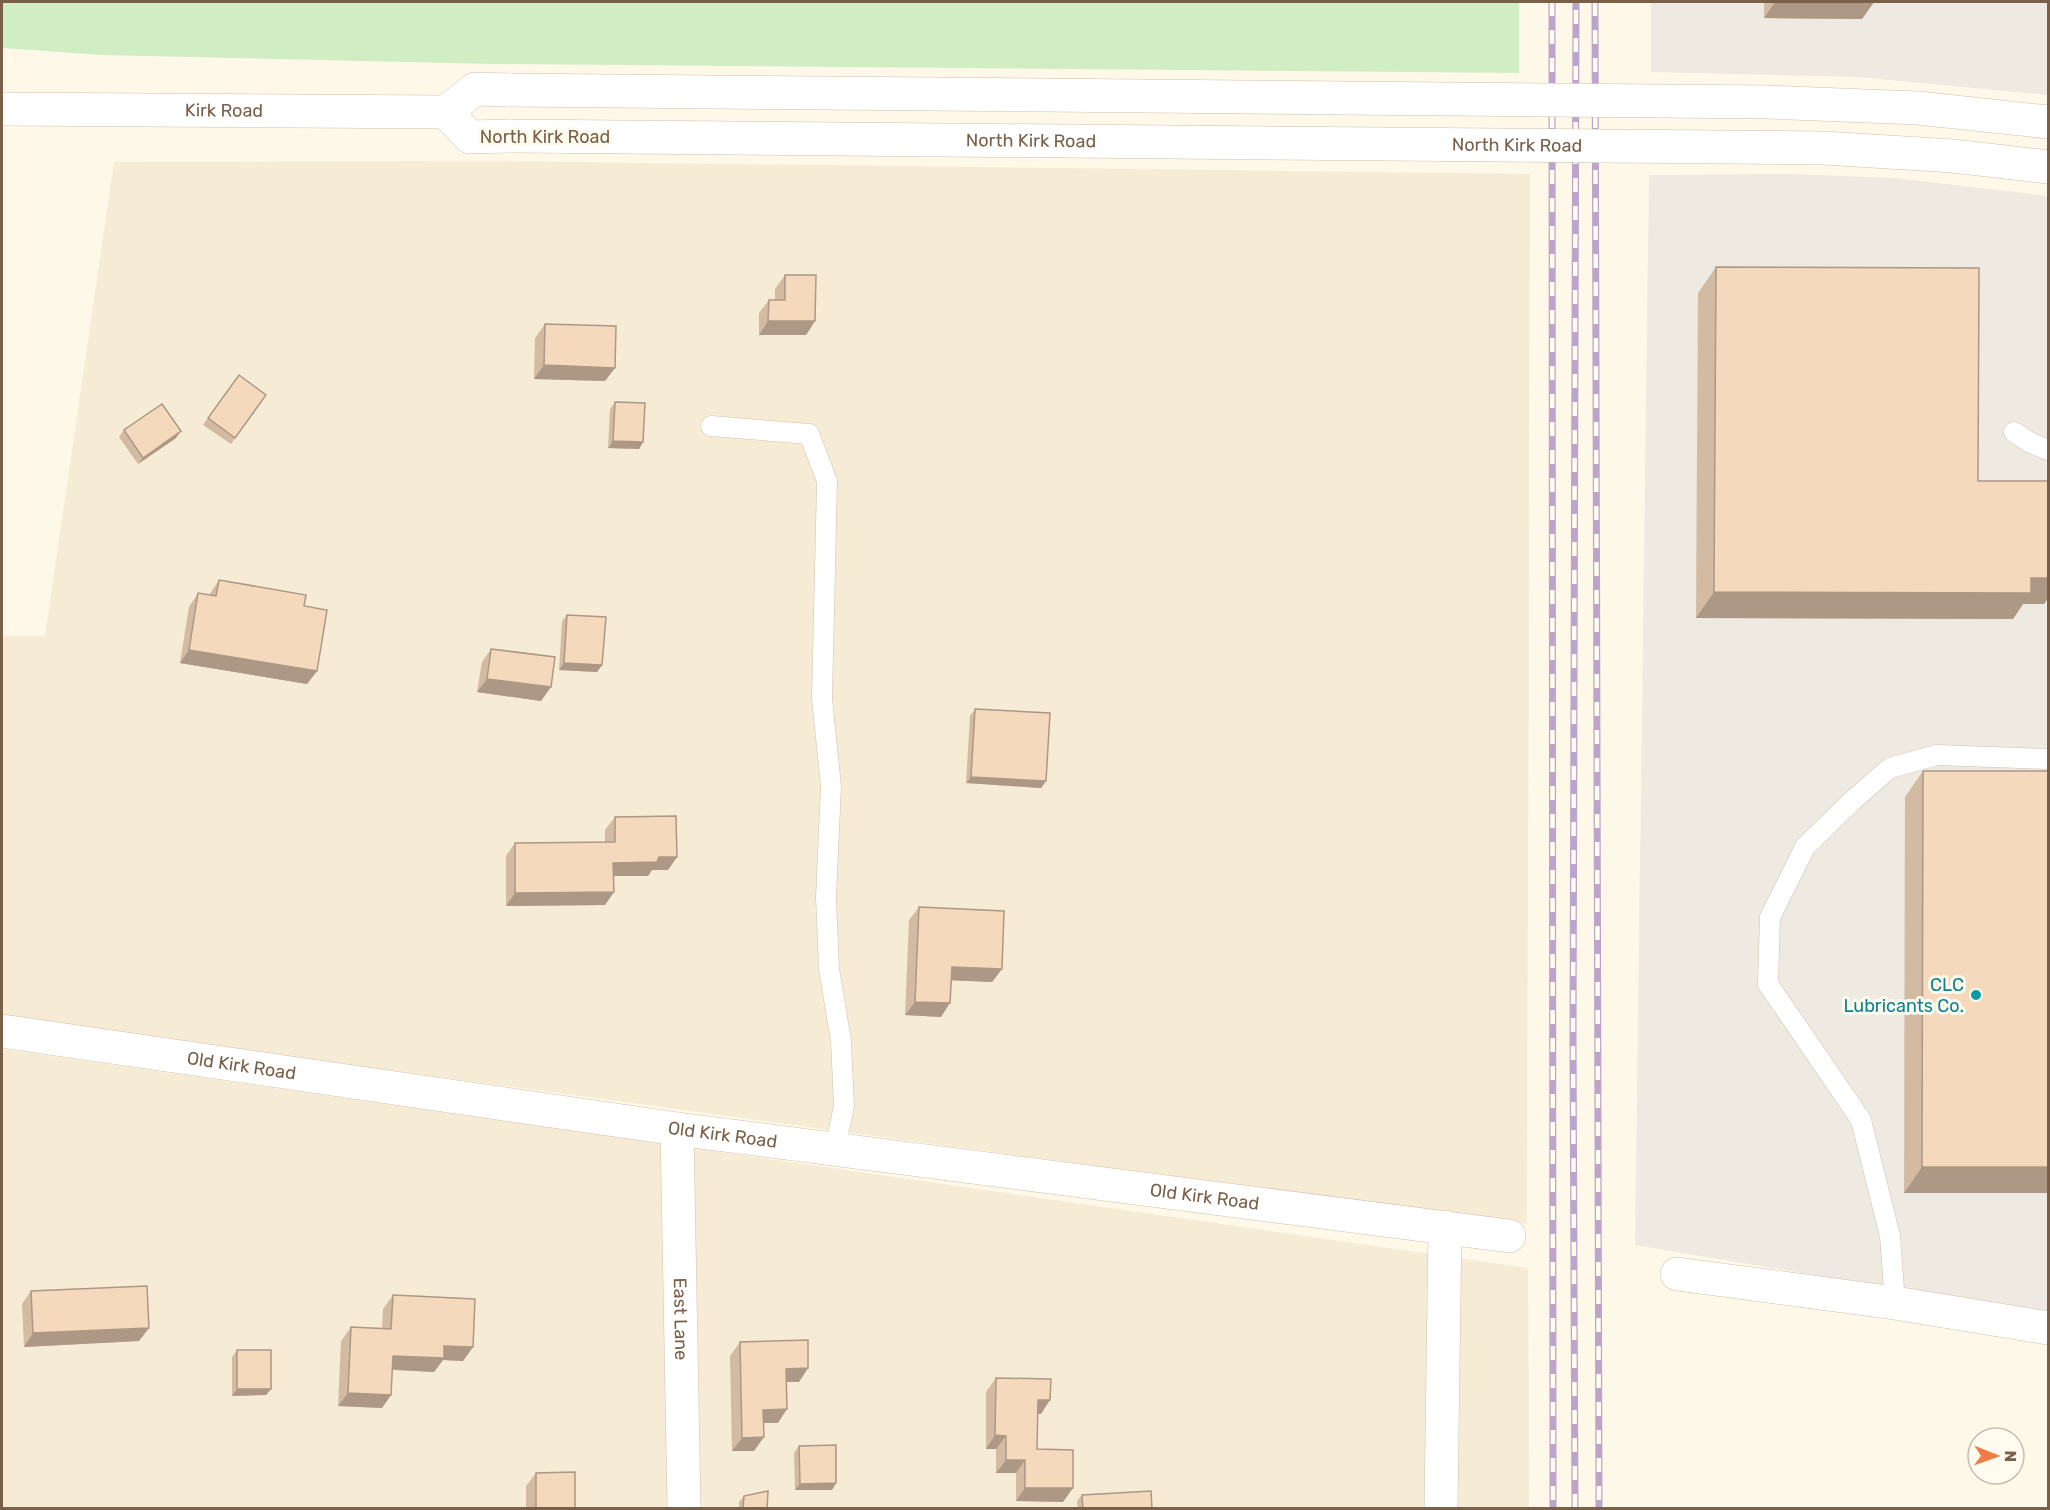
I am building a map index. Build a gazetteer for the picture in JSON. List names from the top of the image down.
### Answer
{
  "streets": {
    "street": [
      "Kirk Road",
      "North Kirk Road",
      "Old Kirk Road",
      "East Lane"
    ]
  },
  "crossings": [
    ["Kirk Road", "North Kirk Road"],
    ["Old Kirk Road", "East Lane"]
  ],
  "places": ["CLC Lubricants Co."],
  "north": "right"
}
